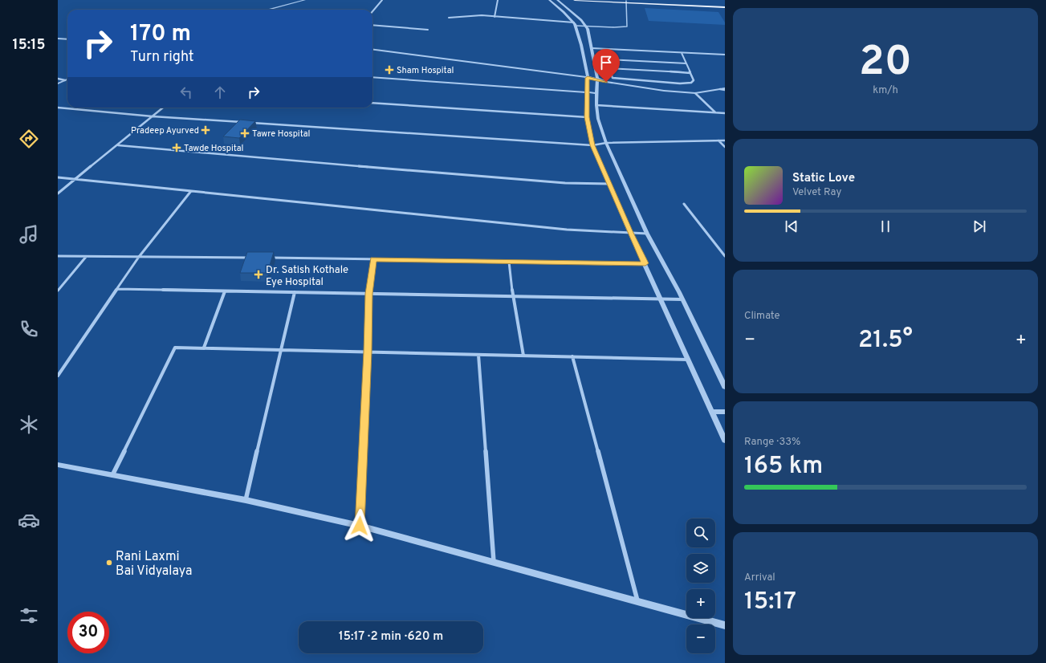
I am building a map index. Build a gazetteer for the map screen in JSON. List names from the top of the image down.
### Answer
{
  "places": {
    "health": [
      "Sham Hospital",
      "Pradeep Ayurved",
      "Tawre Hospital",
      "Tawde Hospital",
      "Dr. Satish Kothale Eye Hospital"
    ],
    "other": ["Rani Laxmi Bai Vidyalaya"]
  },
  "page": {
    "tabs": "15:15",
    "tile": [
      ["20", "km/h"],
      "Climate",
      ["Range · 33%", "165 km"],
      ["Arrival", "15:17"]
    ],
    "turn": ["170 m", "Turn right"],
    "song": ["Static Love", "Velvet Ray"],
    "heat": ["−", "21.5°", "+"],
    "map_buttons": ["+", "−"],
    "limit": "30",
    "trip": "15:17 · 2 min · 620 m"
  }
}
